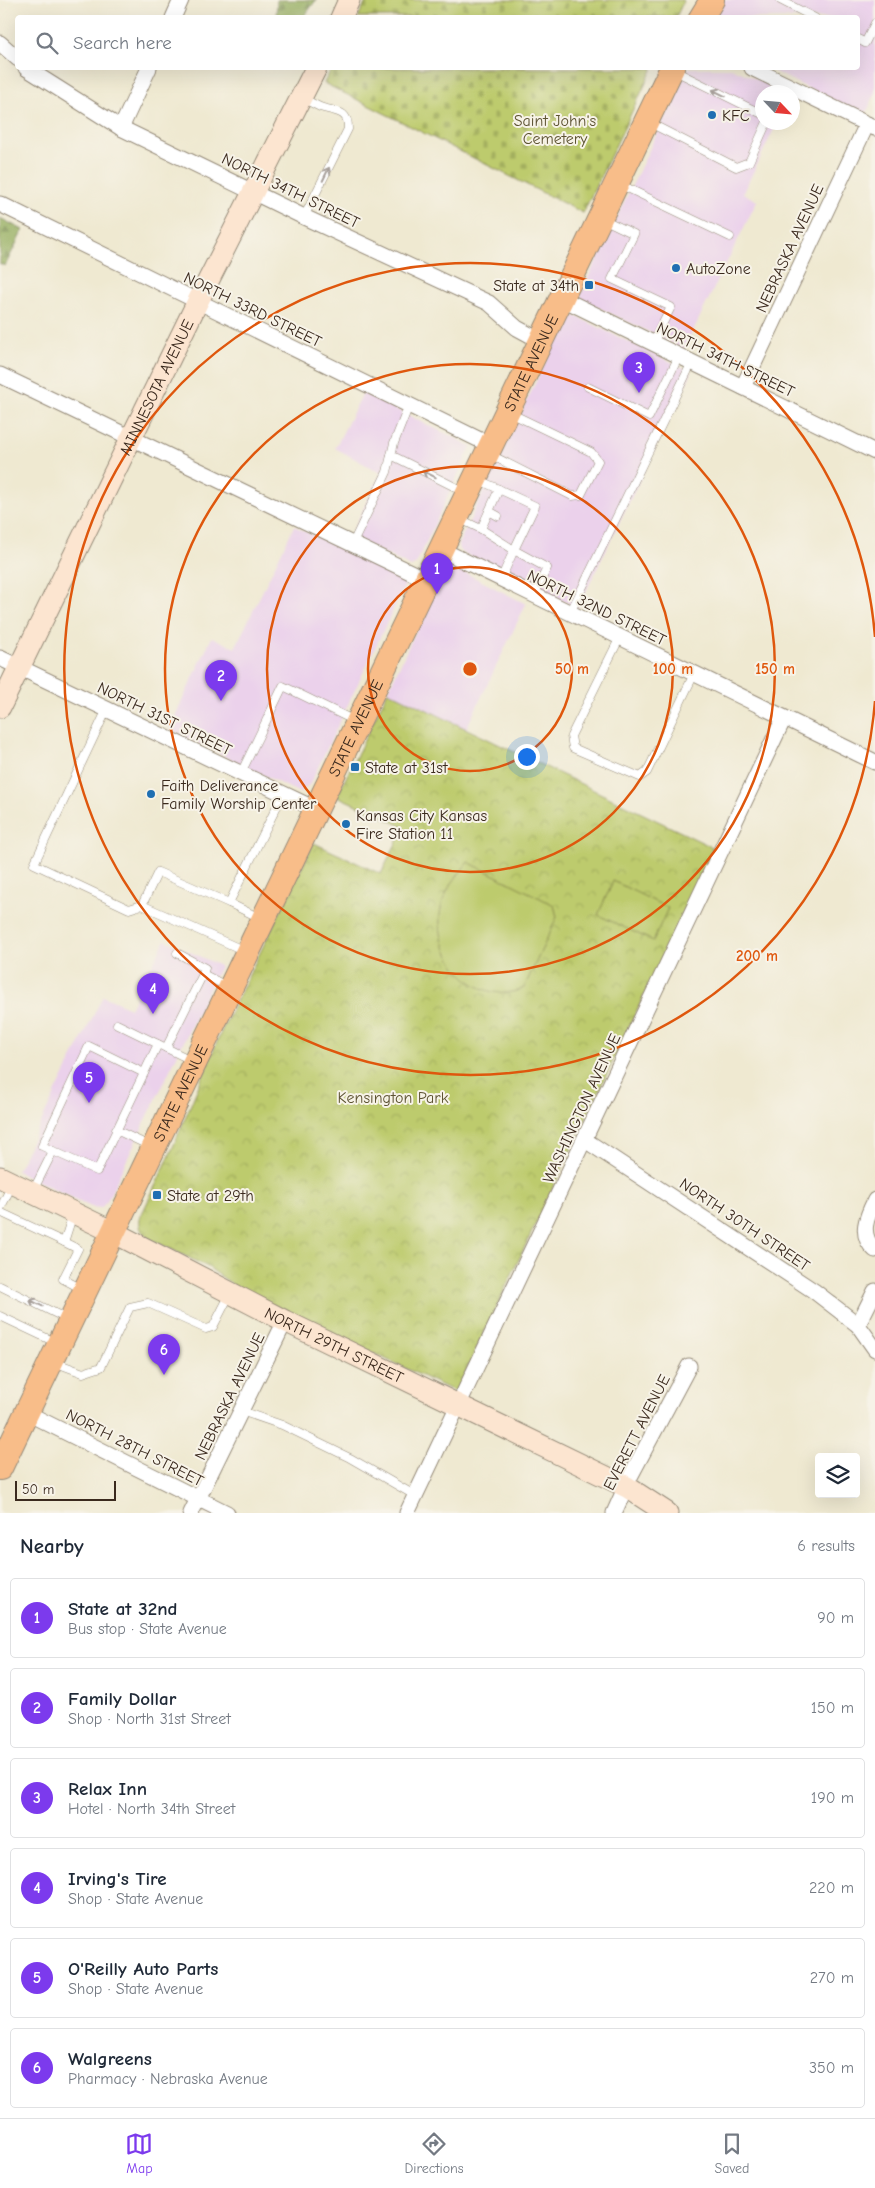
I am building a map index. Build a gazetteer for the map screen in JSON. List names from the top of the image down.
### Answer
{
  "streets": {
    "main road": ["STATE AVENUE", "MINNESOTA AVENUE", "NORTH 29TH STREET"],
    "street": [
      "NORTH 34TH STREET",
      "NEBRASKA AVENUE",
      "NORTH 33RD STREET",
      "NORTH 32ND STREET",
      "NORTH 31ST STREET",
      "WASHINGTON AVENUE",
      "NORTH 30TH STREET",
      "EVERETT AVENUE",
      "NORTH 28TH STREET"
    ]
  },
  "crossings": [
    ["NORTH 34TH STREET", "NEBRASKA AVENUE"],
    ["NORTH 34TH STREET", "STATE AVENUE"],
    ["NORTH 34TH STREET", "MINNESOTA AVENUE"],
    ["NEBRASKA AVENUE", "NORTH 29TH STREET"],
    ["NEBRASKA AVENUE", "NORTH 28TH STREET"],
    ["NORTH 33RD STREET", "STATE AVENUE"],
    ["NORTH 33RD STREET", "MINNESOTA AVENUE"],
    ["STATE AVENUE", "NORTH 32ND STREET"],
    ["STATE AVENUE", "NORTH 31ST STREET"],
    ["STATE AVENUE", "NORTH 29TH STREET"],
    ["STATE AVENUE", "NORTH 28TH STREET"],
    ["MINNESOTA AVENUE", "NORTH 31ST STREET"],
    ["NORTH 32ND STREET", "WASHINGTON AVENUE"],
    ["WASHINGTON AVENUE", "NORTH 30TH STREET"],
    ["WASHINGTON AVENUE", "NORTH 29TH STREET"],
    ["NORTH 29TH STREET", "EVERETT AVENUE"]
  ],
  "parks": ["Saint John's Cemetery", "Kensington Park"],
  "places": {
    "other": [
      "KFC",
      "AutoZone",
      "Faith Deliverance Family Worship Center",
      "Kansas City Kansas Fire Station 11"
    ],
    "transit": ["State at 34th", "State at 31st", "State at 29th"]
  },
  "scale_bar": "50 m",
  "north": "bottom right",
  "page": {
    "search": "Search here",
    "pins": [
      "3",
      "1",
      "2",
      "4",
      "5",
      "6"
    ],
    "scale": "50 m",
    "heading": ["Nearby", "6 results"],
    "list": [
      {
        "mark": "1",
        "name": "State at 32nd",
        "note": "Bus stop · State Avenue",
        "value": "90 m"
      },
      {
        "mark": "2",
        "name": "Family Dollar",
        "note": "Shop · North 31st Street",
        "value": "150 m"
      },
      {
        "mark": "3",
        "name": "Relax Inn",
        "note": "Hotel · North 34th Street",
        "value": "190 m"
      },
      {
        "mark": "4",
        "name": "Irving's Tire",
        "note": "Shop · State Avenue",
        "value": "220 m"
      },
      {
        "mark": "5",
        "name": "O'Reilly Auto Parts",
        "note": "Shop · State Avenue",
        "value": "270 m"
      },
      {
        "mark": "6",
        "name": "Walgreens",
        "note": "Pharmacy · Nebraska Avenue",
        "value": "350 m"
      }
    ],
    "nav": ["Map", "Directions", "Saved"]
  },
  "rings": [
    "50 m",
    "100 m",
    "150 m",
    "200 m"
  ]
}
